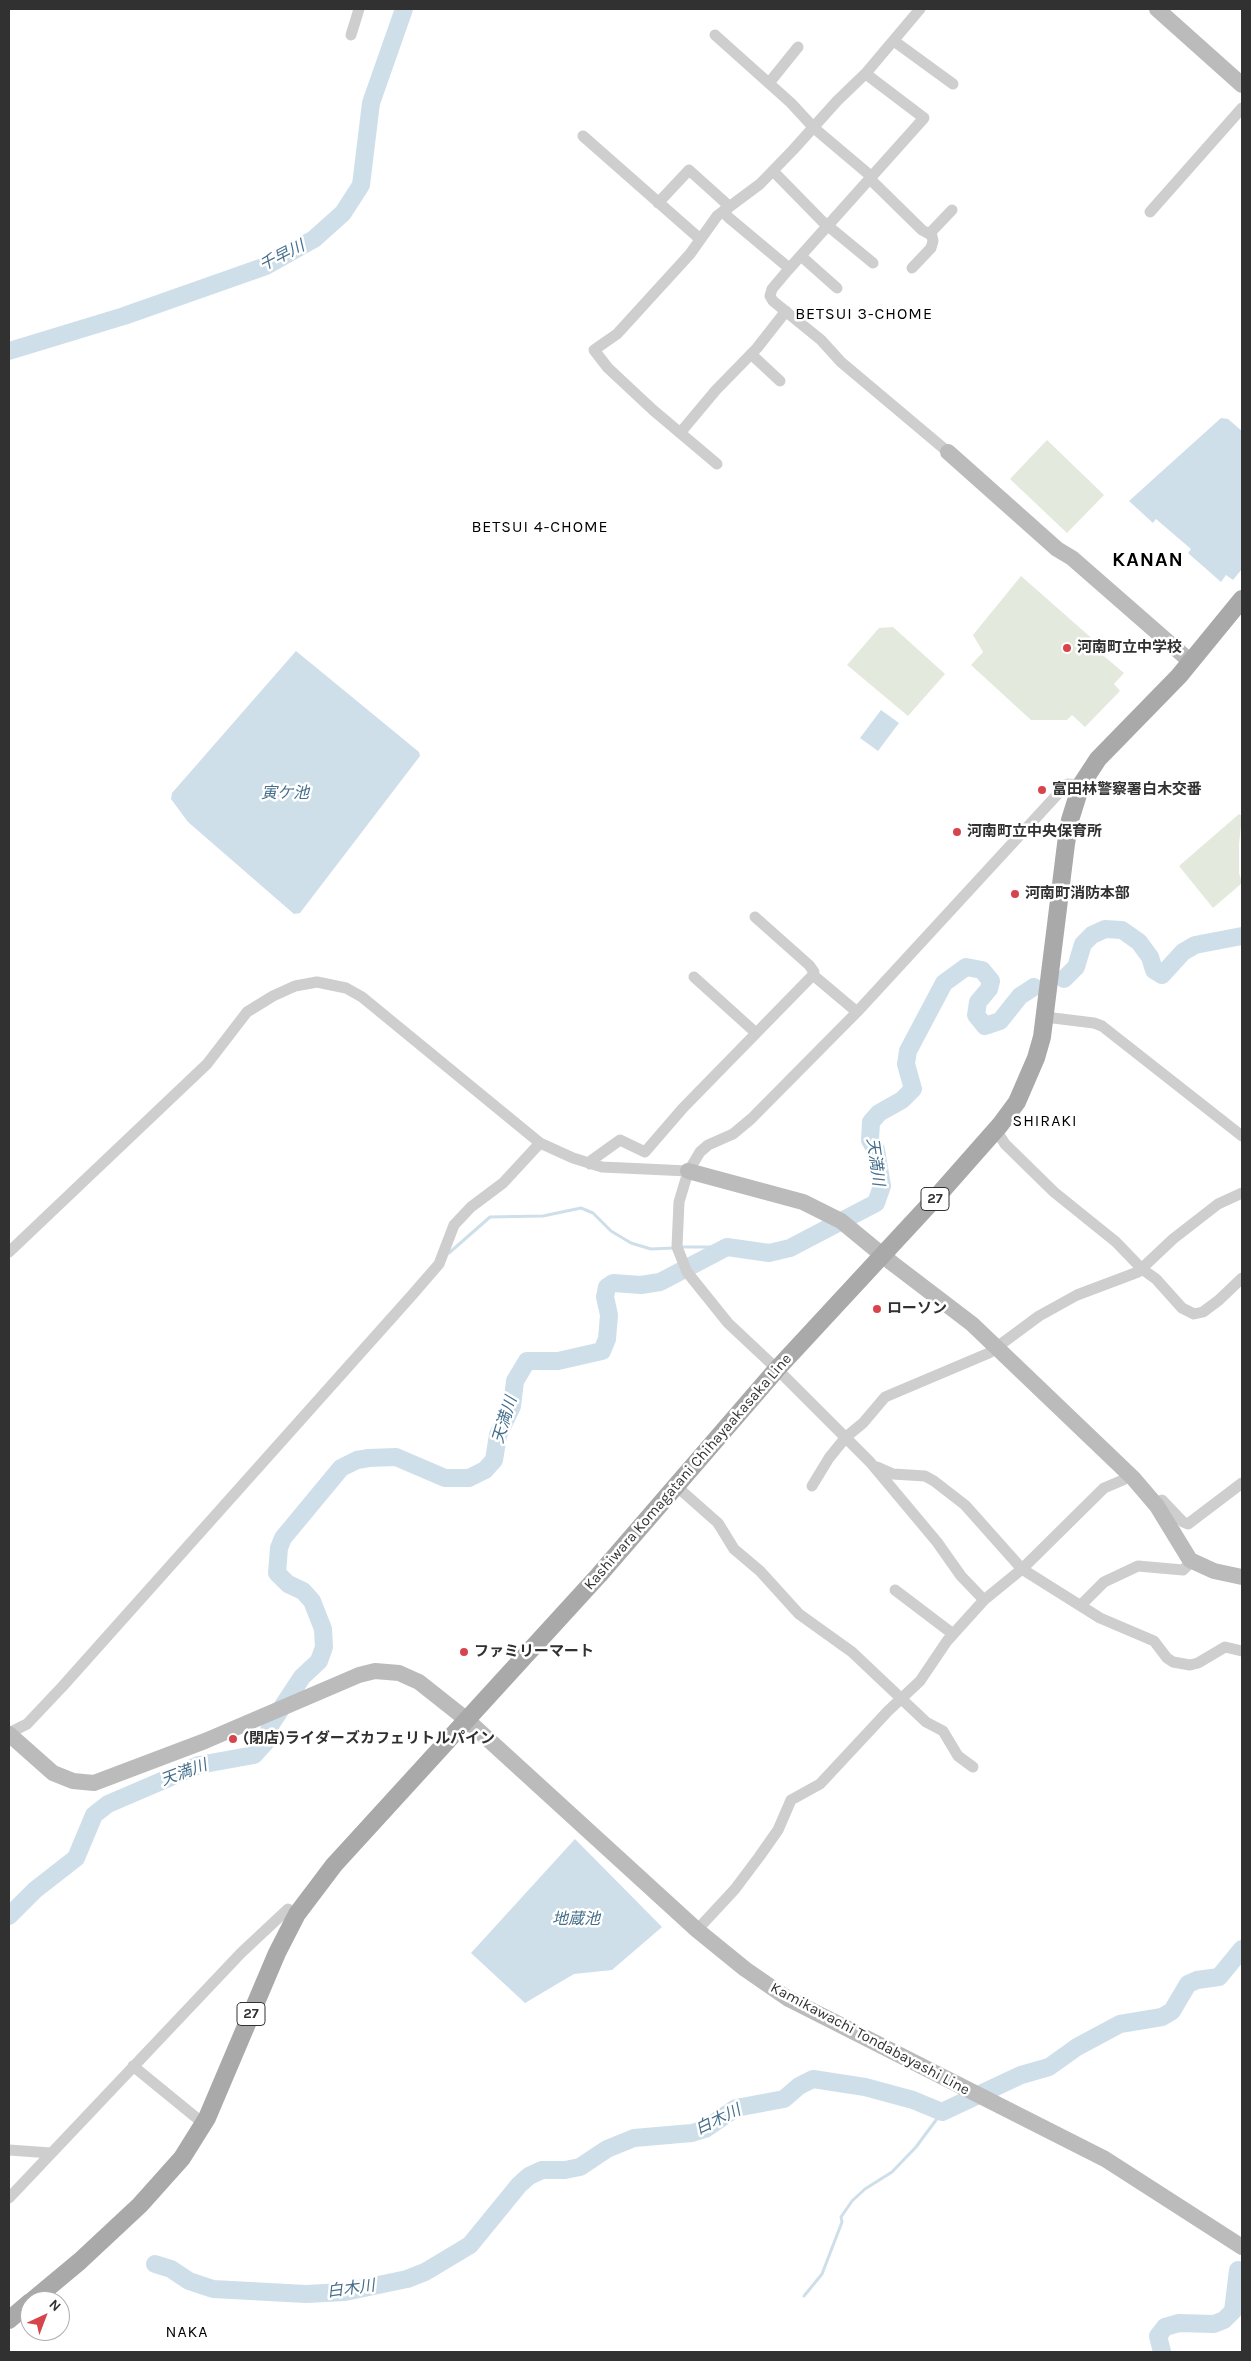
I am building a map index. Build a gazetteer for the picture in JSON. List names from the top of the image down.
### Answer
{
  "streets": {
    "main road": ["27", "Kashiwara Komagatani Chihayaakasaka Line"],
    "street": ["Kamikawachi Tondabayashi Line"]
  },
  "crossings": [
    ["Kashiwara Komagatani Chihayaakasaka Line", "Kamikawachi Tondabayashi Line"]
  ],
  "districts": [
    "BETSUI 3-CHOME",
    "BETSUI 4-CHOME",
    "KANAN",
    "SHIRAKI",
    "NAKA"
  ],
  "water": [
    "千早川",
    "寅ケ池",
    "天満川",
    "地蔵池",
    "白木川"
  ],
  "places": [
    "河南町立中学校",
    "富田林警察署白木交番",
    "河南町立中央保育所",
    "河南町消防本部",
    "ローソン",
    "ファミリーマート",
    "(閉店)ライダーズカフェリトルパイン"
  ],
  "north": "top right"
}
